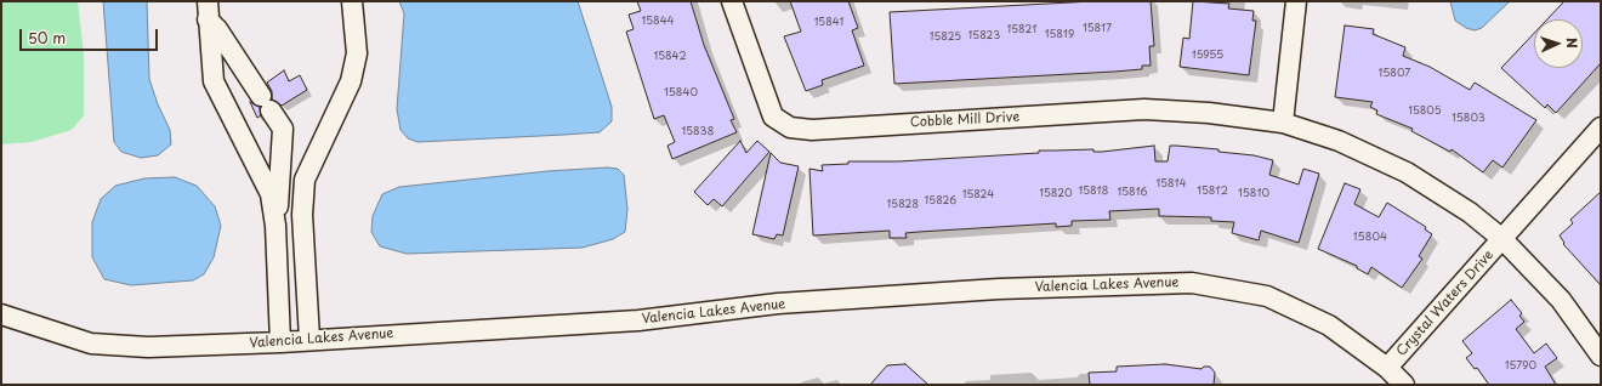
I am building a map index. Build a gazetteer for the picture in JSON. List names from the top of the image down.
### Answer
{
  "streets": {
    "street": ["Cobble Mill Drive", "Valencia Lakes Avenue", "Crystal Waters Drive"]
  },
  "crossings": [
    ["Cobble Mill Drive", "Crystal Waters Drive"],
    ["Valencia Lakes Avenue", "Crystal Waters Drive"]
  ],
  "house_numbers": [
    "15844",
    "15841",
    "15817",
    "15821",
    "15819",
    "15823",
    "15825",
    "15955",
    "15842",
    "15807",
    "15840",
    "15805",
    "15803",
    "15838",
    "15814",
    "15818",
    "15812",
    "15816",
    "15820",
    "15810",
    "15824",
    "15826",
    "15828",
    "15804",
    "15790"
  ],
  "scale_bar": "50 m",
  "north": "right"
}
